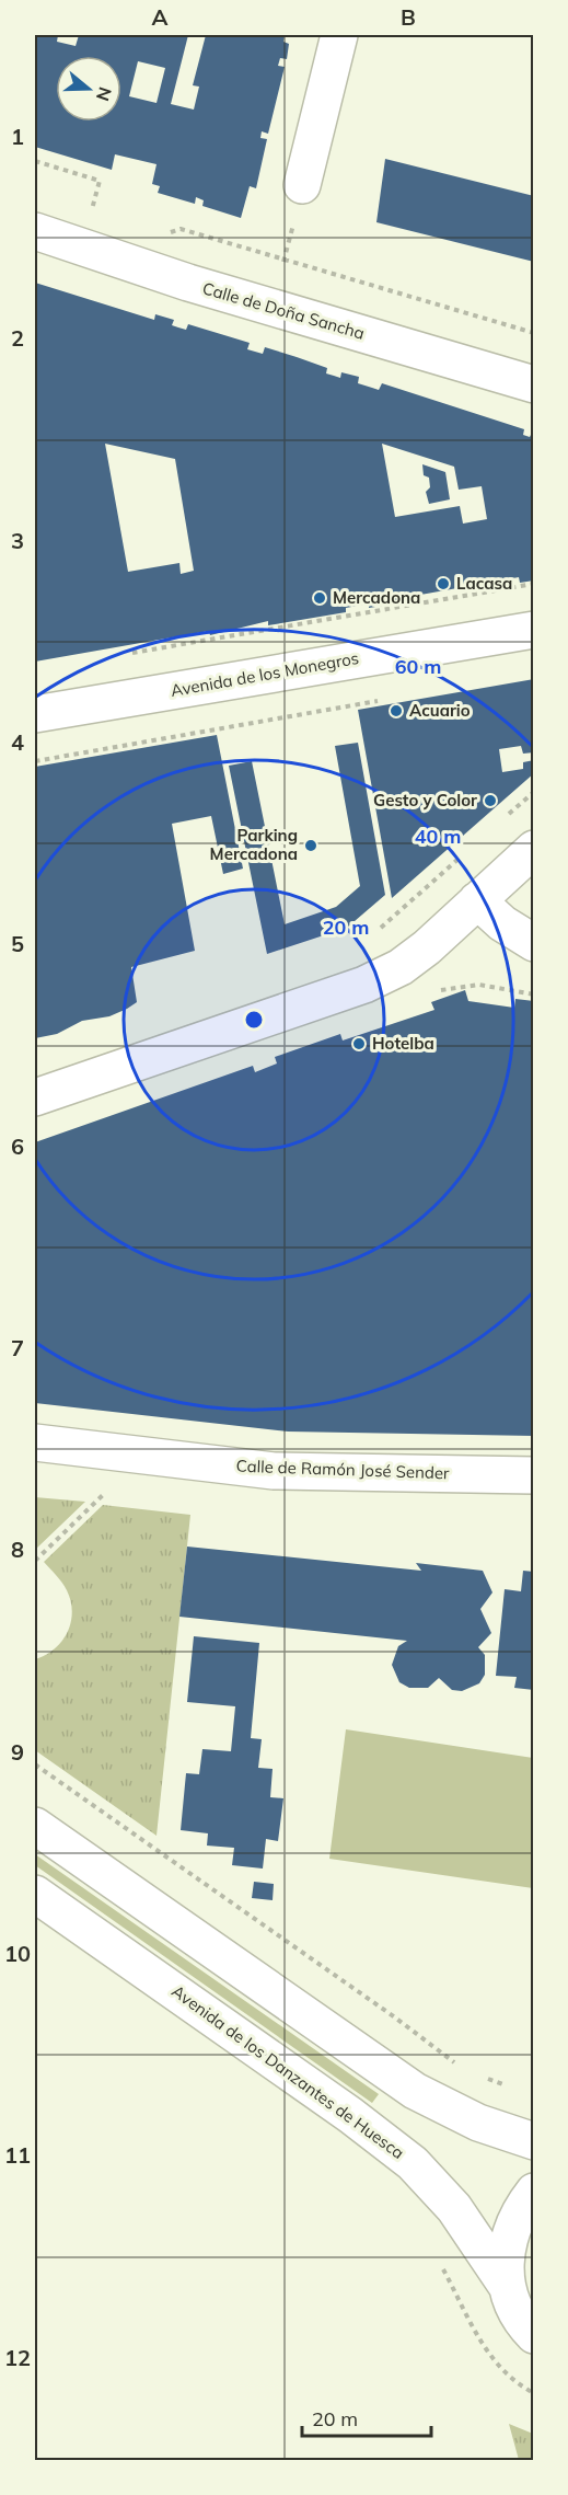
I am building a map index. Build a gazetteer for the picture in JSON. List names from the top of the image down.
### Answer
{
  "streets": {
    "street": [
      "Calle de Doña Sancha",
      "Avenida de los Monegros",
      "Calle de Ramón José Sender",
      "Avenida de los Danzantes de Huesca"
    ]
  },
  "places": [
    "Lacasa",
    "Mercadona",
    "Acuario",
    "Gesto y Color",
    "Parking Mercadona",
    "Hotelba"
  ],
  "scale_bar": "20 m",
  "north": "right",
  "grid": {
    "columns": ["A", "B"],
    "rows": [
      "1",
      "2",
      "3",
      "4",
      "5",
      "6",
      "7",
      "8",
      "9",
      "10",
      "11",
      "12"
    ]
  },
  "rings": ["60 m", "40 m", "20 m"]
}
